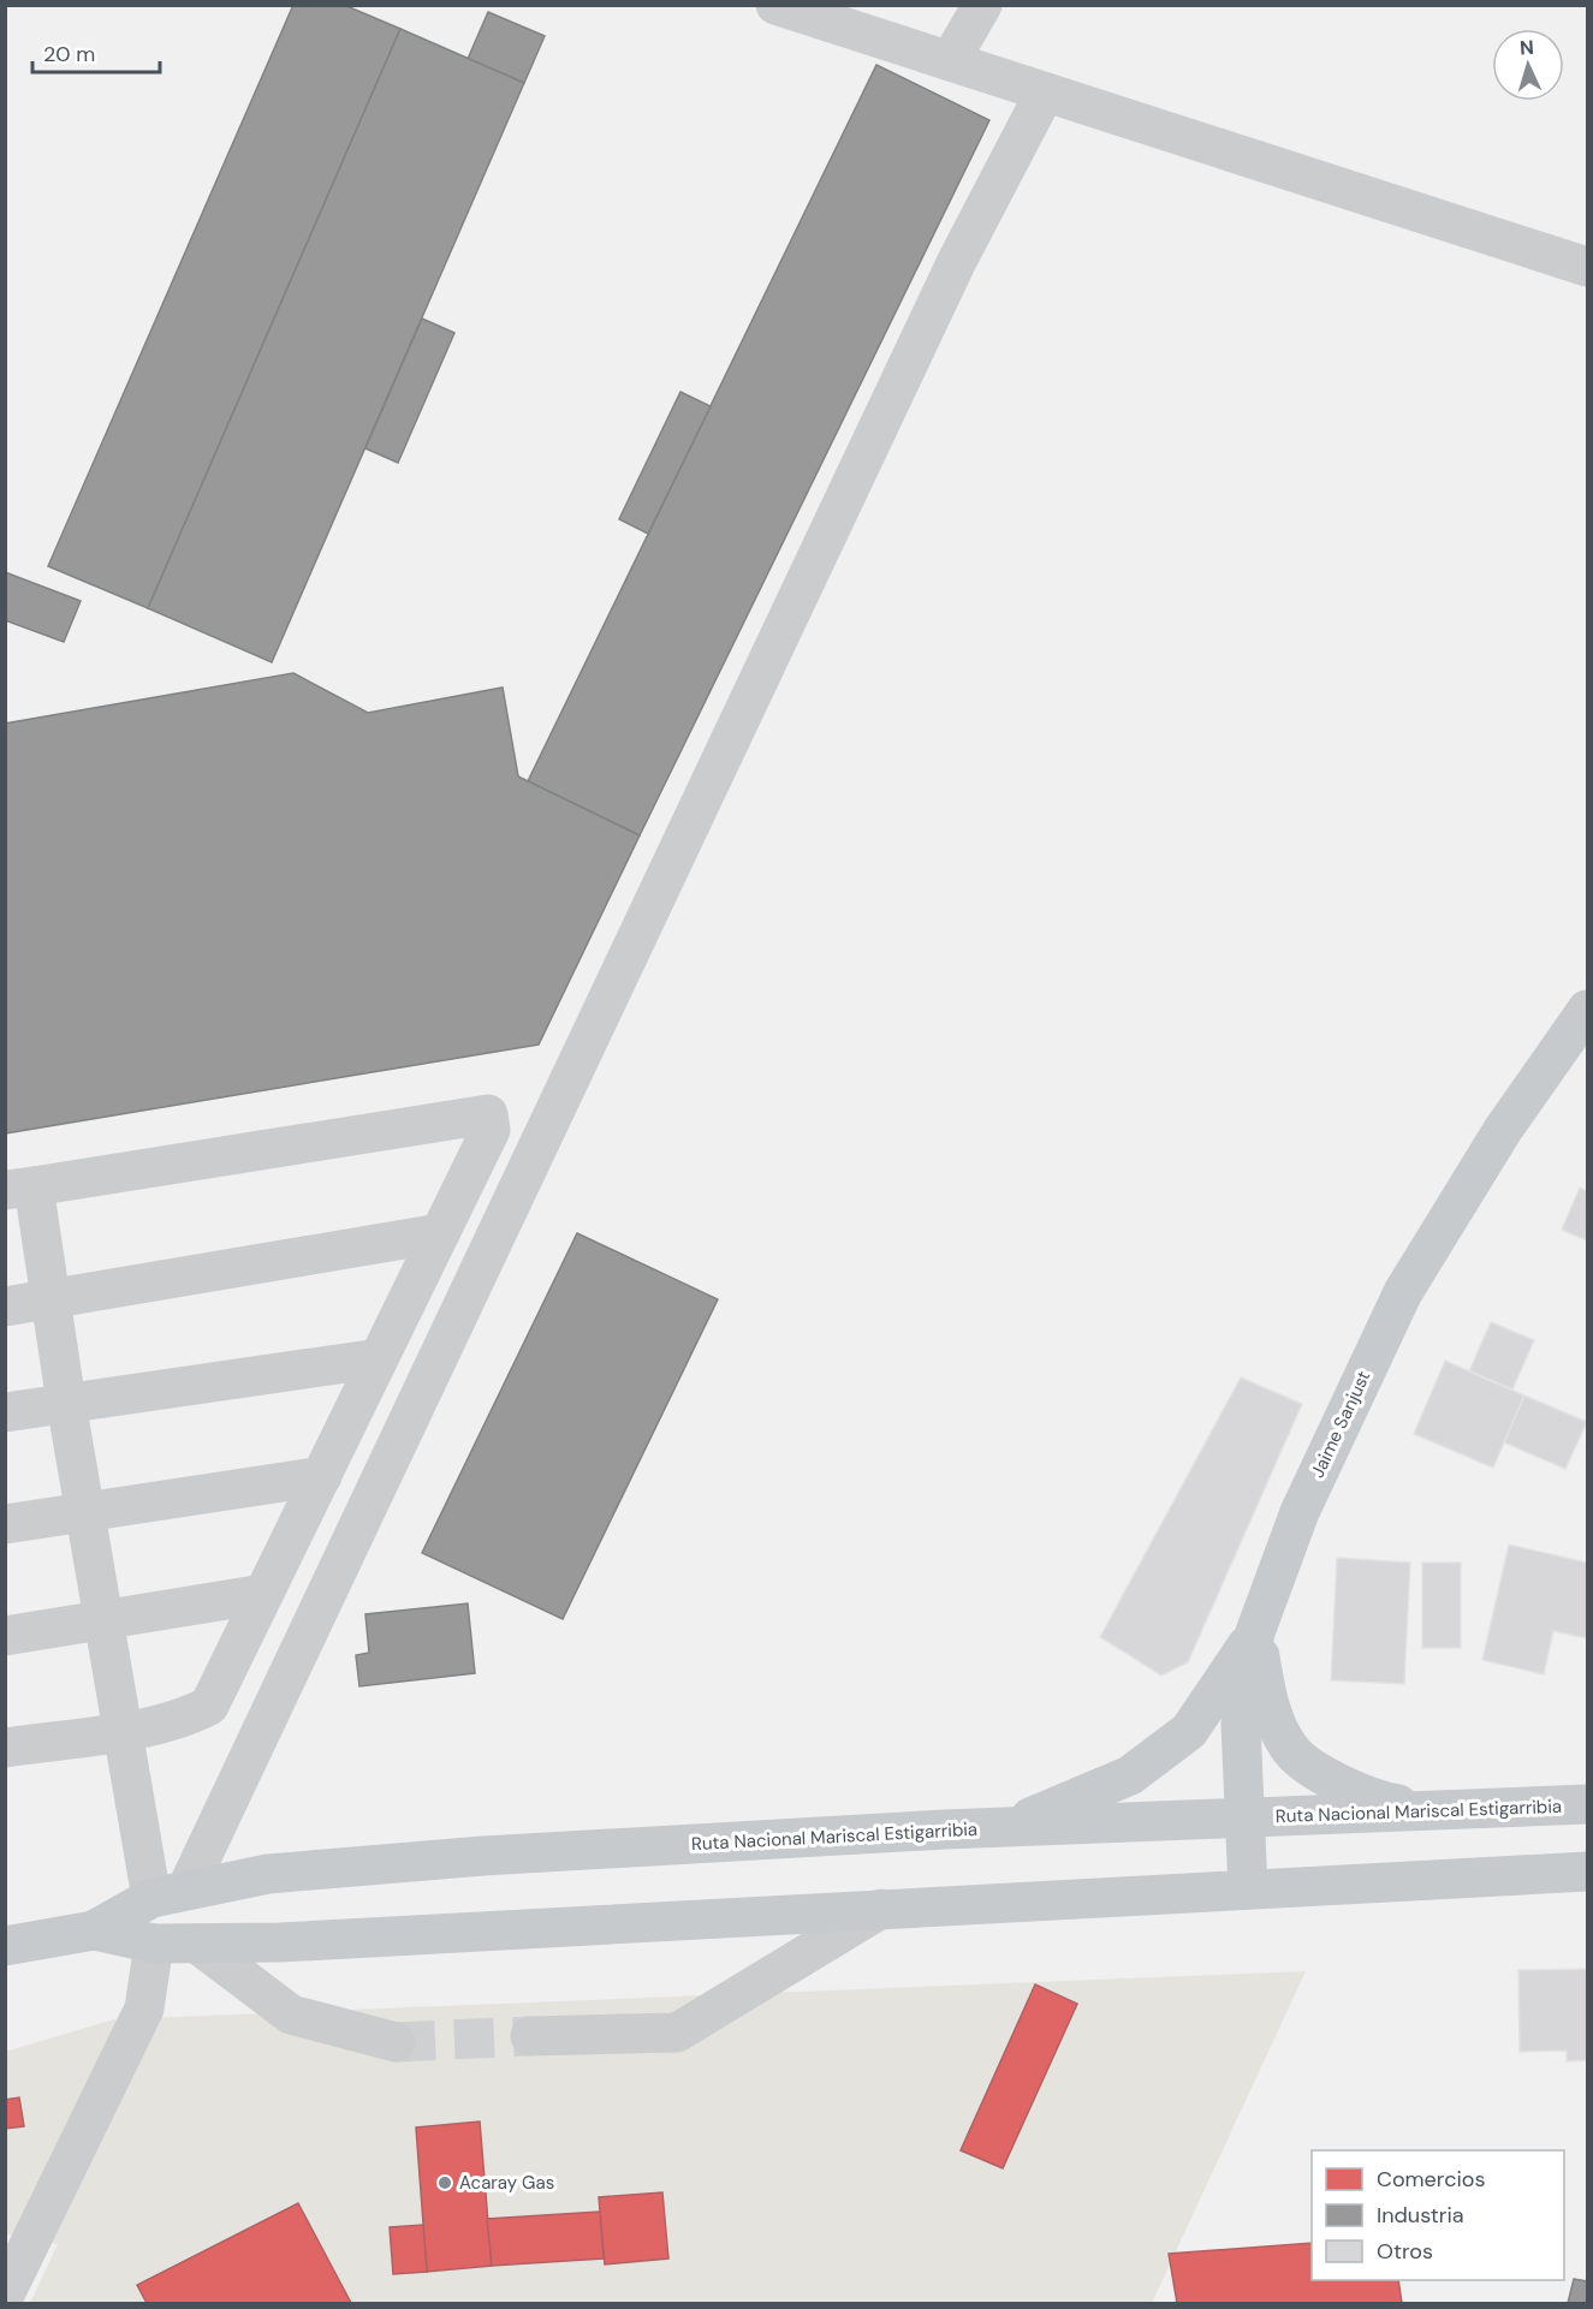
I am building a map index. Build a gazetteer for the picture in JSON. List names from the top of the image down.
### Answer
{
  "streets": {
    "main road": ["Jaime Sanjust", "Ruta Nacional Mariscal Estigarribia"]
  },
  "crossings": [
    ["Jaime Sanjust", "Ruta Nacional Mariscal Estigarribia"]
  ],
  "places": ["Acaray Gas"],
  "legend": ["Comercios", "Industria", "Otros"],
  "scale_bar": "20 m",
  "north": "top"
}
